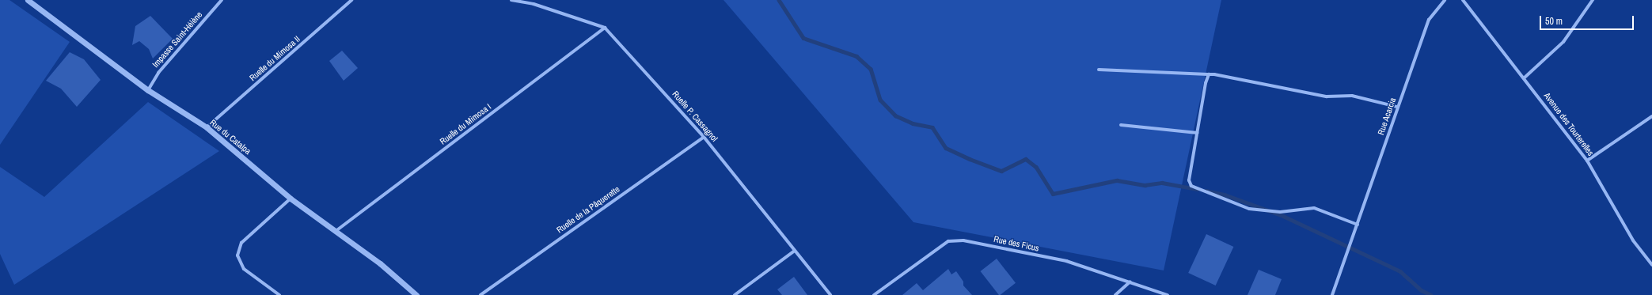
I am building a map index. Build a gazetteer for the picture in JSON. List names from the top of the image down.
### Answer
{
  "streets": {
    "street": [
      "Impasse Saint-Hélène",
      "Ruelle du Mimosa II",
      "Ruelle P. Cassagnol",
      "Rue Acarcia",
      "Ruelle du Mimosa I",
      "Avenue des Tourterelles",
      "Rue du Catalpa",
      "Ruelle de la Pâquerette",
      "Rue des Ficus"
    ]
  },
  "crossings": [
    ["Impasse Saint-Hélène", "Rue du Catalpa"],
    ["Ruelle du Mimosa II", "Rue du Catalpa"],
    ["Ruelle P. Cassagnol", "Ruelle du Mimosa I"],
    ["Ruelle P. Cassagnol", "Ruelle de la Pâquerette"],
    ["Ruelle du Mimosa I", "Rue du Catalpa"]
  ],
  "scale_bar": "50 m"
}
